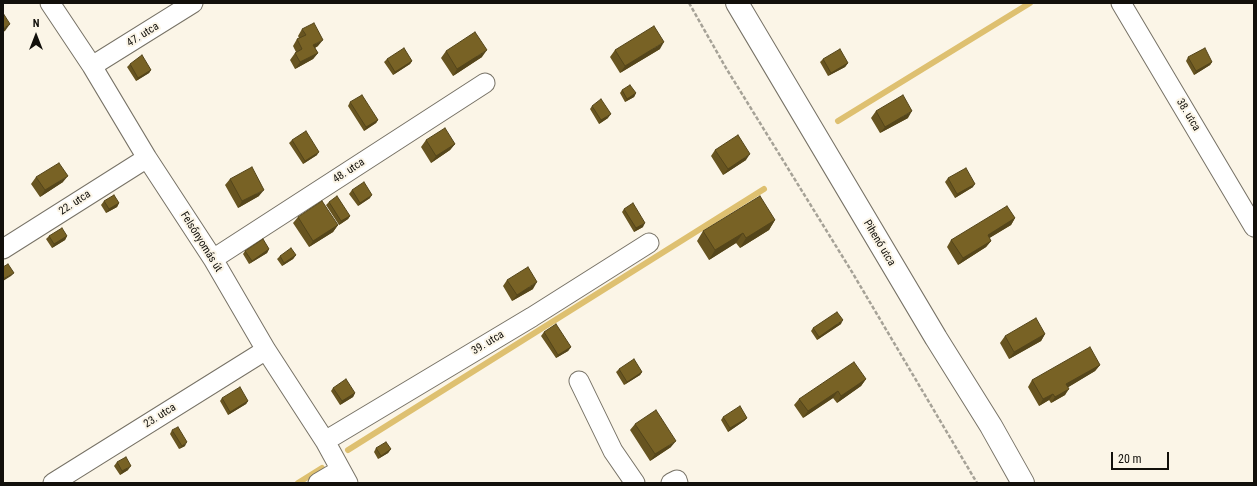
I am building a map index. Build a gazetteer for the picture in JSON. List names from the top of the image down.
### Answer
{
  "streets": {
    "street": [
      "47. utca",
      "38. utca",
      "48. utca",
      "22. utca",
      "Felsőnyomás út",
      "Pihenő utca",
      "39. utca",
      "23. utca"
    ]
  },
  "crossings": [
    ["47. utca", "Felsőnyomás út"],
    ["48. utca", "Felsőnyomás út"],
    ["22. utca", "Felsőnyomás út"],
    ["Felsőnyomás út", "39. utca"],
    ["Felsőnyomás út", "23. utca"]
  ],
  "scale_bar": "20 m",
  "north": "top"
}
